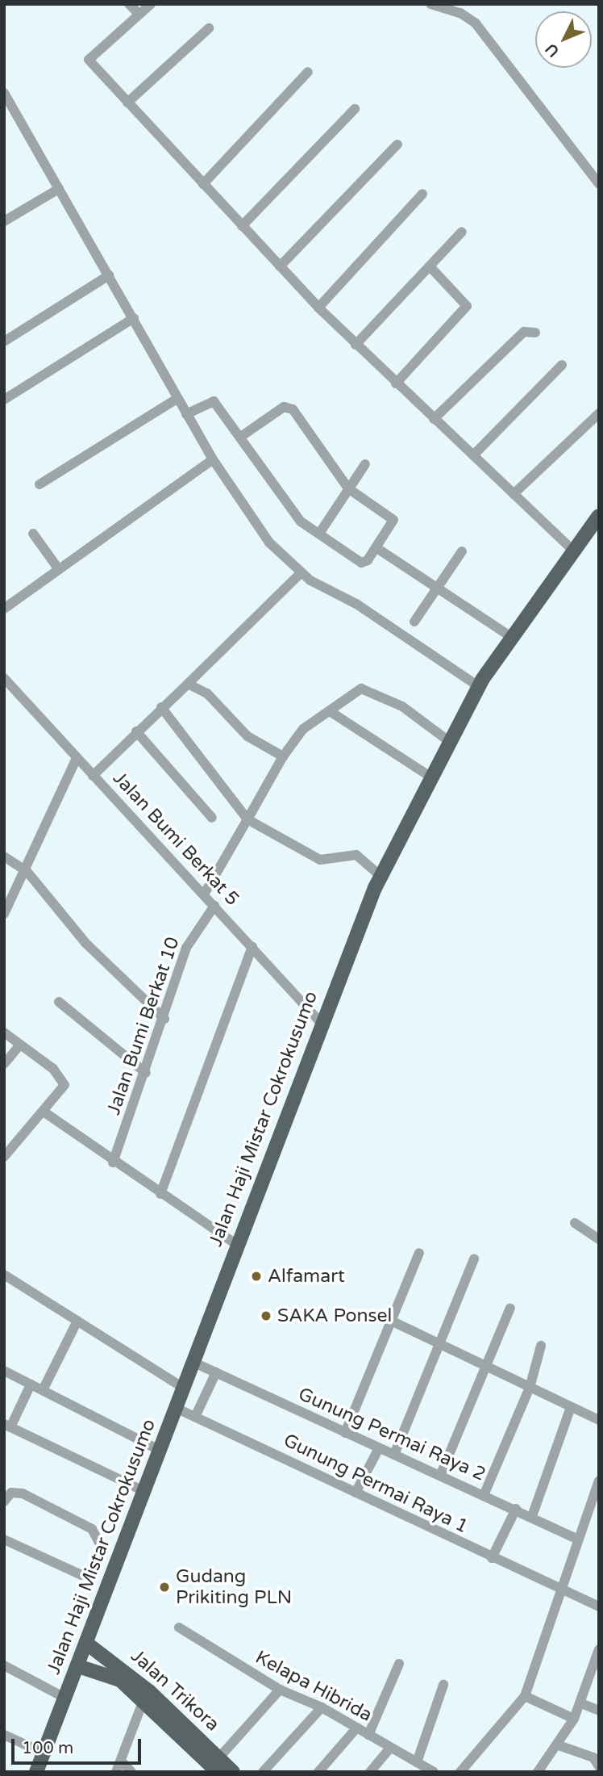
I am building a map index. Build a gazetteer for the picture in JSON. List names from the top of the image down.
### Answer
{
  "streets": {
    "main road": ["Jalan Haji Mistar Cokrokusumo", "Jalan Trikora"],
    "street": [
      "Jalan Bumi Berkat 5",
      "Jalan Bumi Berkat 10",
      "Gunung Permai Raya 2",
      "Gunung Permai Raya 1",
      "Kelapa Hibrida"
    ]
  },
  "crossings": [
    ["Jalan Bumi Berkat 5", "Jalan Bumi Berkat 10"],
    ["Jalan Bumi Berkat 5", "Jalan Haji Mistar Cokrokusumo"],
    ["Jalan Haji Mistar Cokrokusumo", "Gunung Permai Raya 2"],
    ["Jalan Haji Mistar Cokrokusumo", "Gunung Permai Raya 1"],
    ["Jalan Haji Mistar Cokrokusumo", "Jalan Trikora"]
  ],
  "places": ["Alfamart", "SAKA Ponsel", "Gudang Prikiting PLN"],
  "scale_bar": "100 m",
  "north": "bottom left"
}
